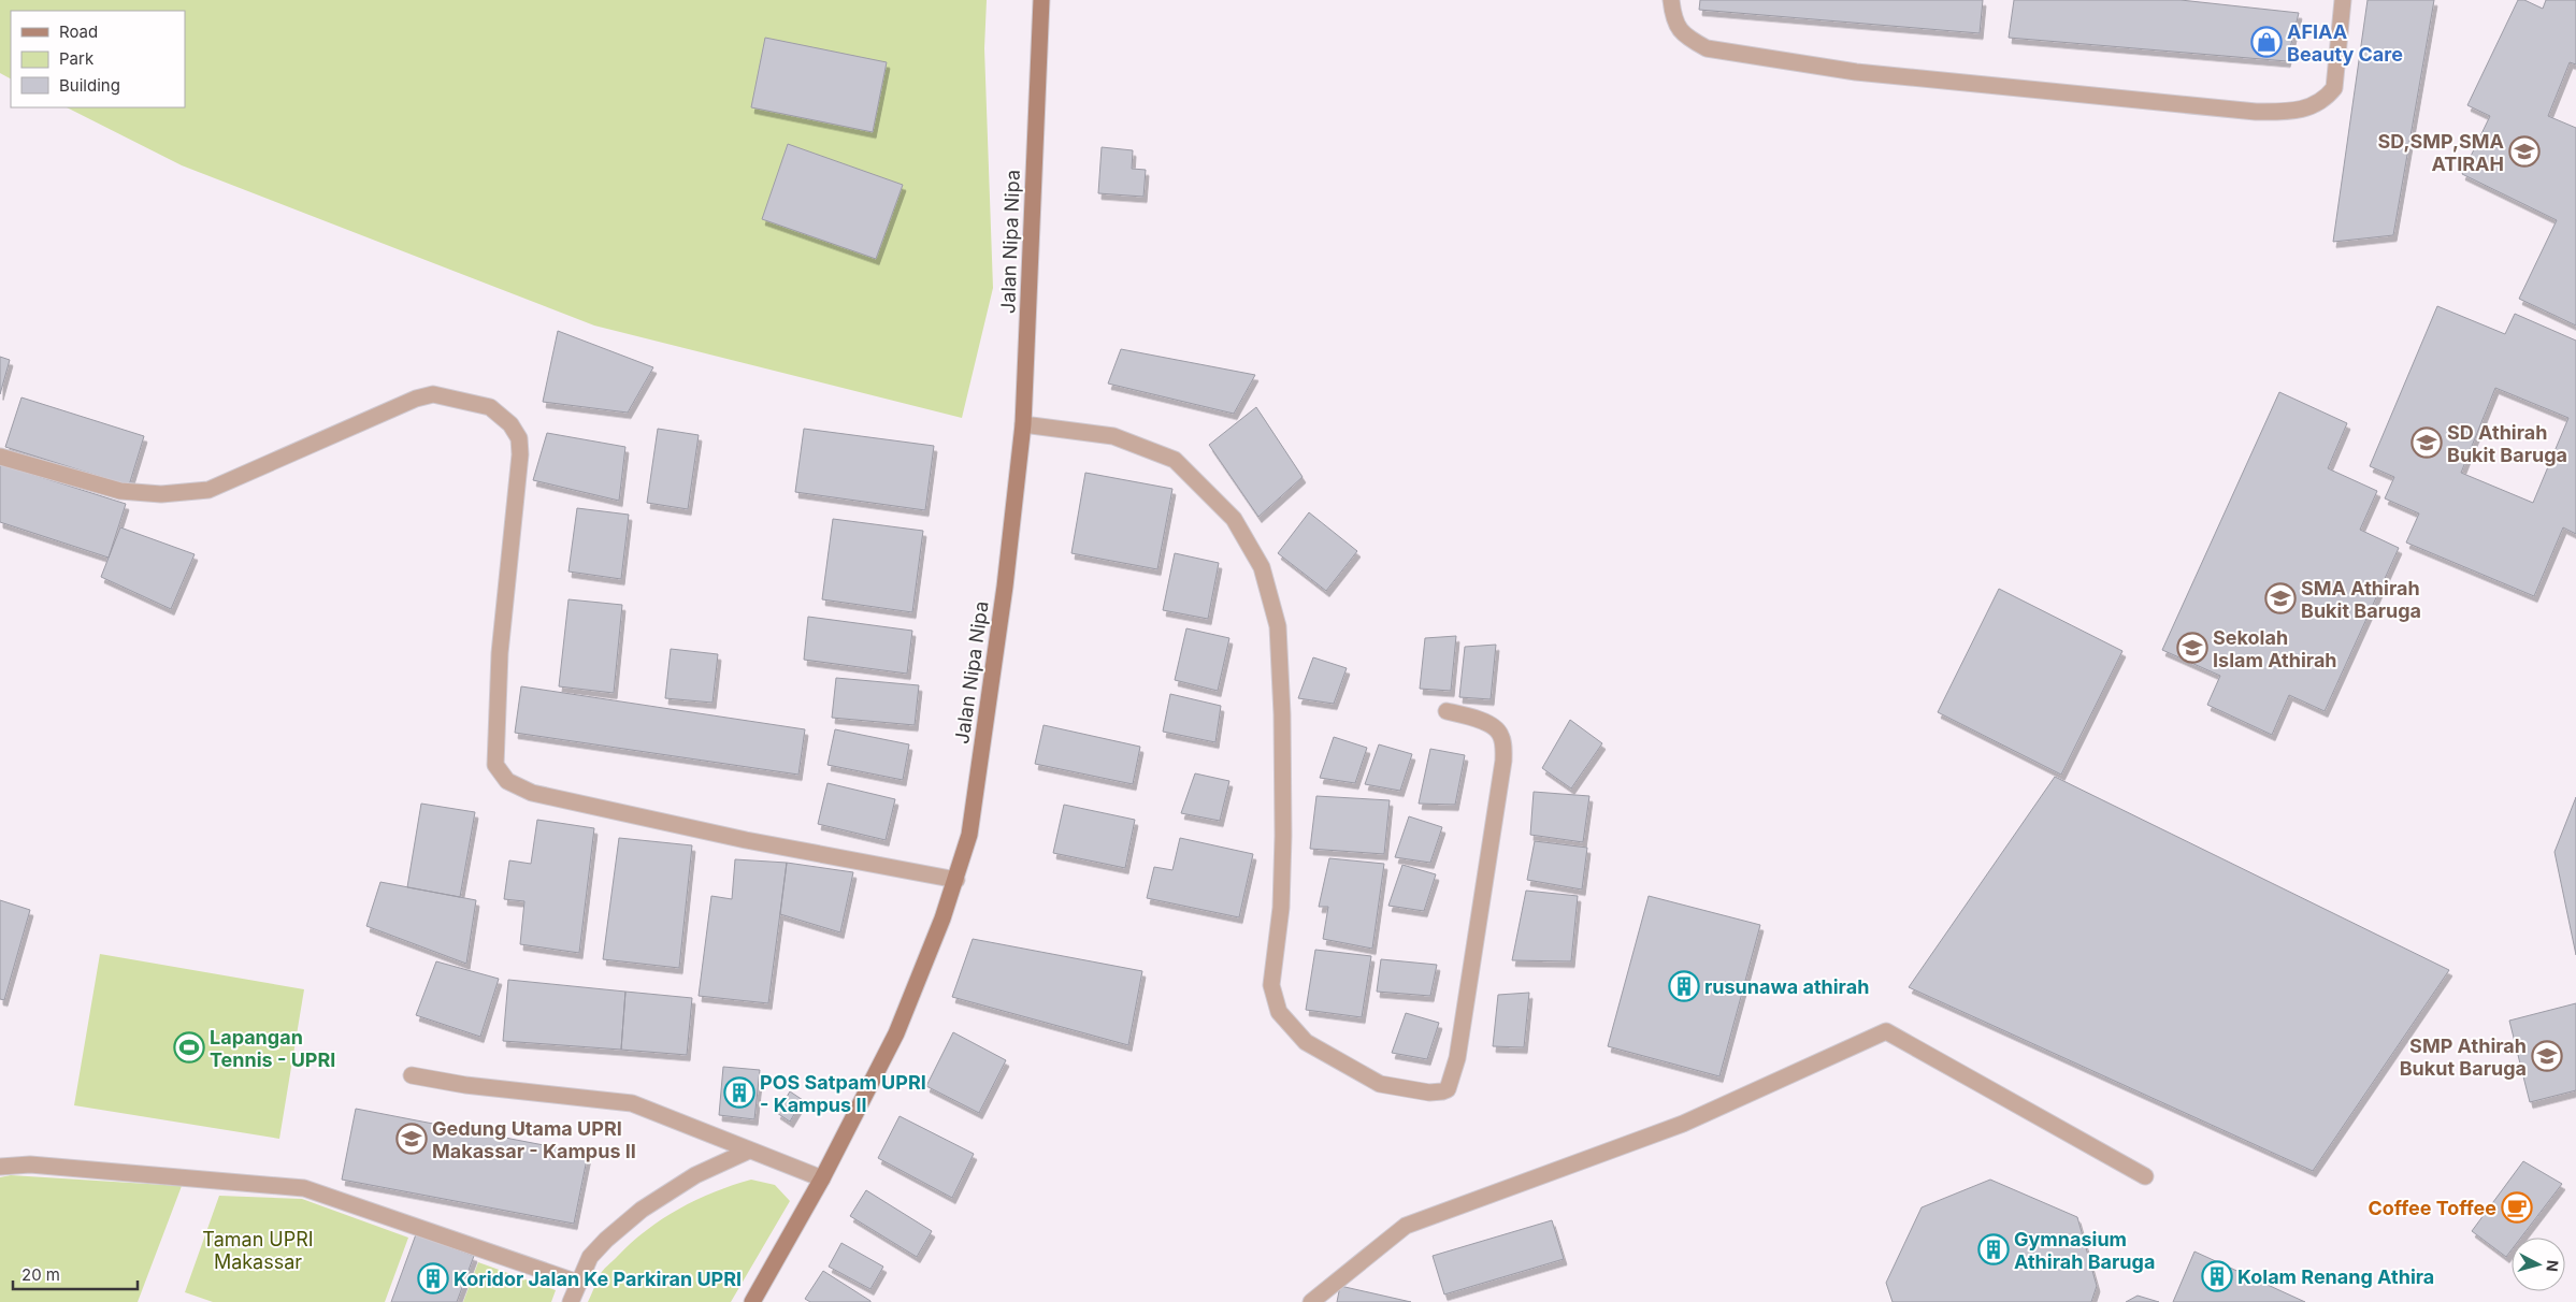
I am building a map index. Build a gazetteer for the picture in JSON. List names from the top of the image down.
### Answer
{
  "streets": {
    "street": ["Jalan Nipa Nipa"]
  },
  "parks": ["Taman UPRI Makassar"],
  "places": {
    "shop": ["AFIAA Beauty Care"],
    "school or university": [
      "SD,SMP,SMA ATIRAH",
      "SD Athirah Bukit Baruga",
      "SMA Athirah Bukit Baruga",
      "Sekolah Islam Athirah",
      "SMP Athirah Bukut Baruga",
      "Gedung Utama UPRI Makassar - Kampus II"
    ],
    "building": [
      "rusunawa athirah",
      "POS Satpam UPRI - Kampus II",
      "Gymnasium Athirah Baruga",
      "Kolam Renang Athira",
      "Koridor Jalan Ke Parkiran UPRI"
    ],
    "sports": ["Lapangan Tennis - UPRI"],
    "cafe": ["Coffee Toffee"]
  },
  "legend": ["Road", "Park", "Building"],
  "scale_bar": "20 m",
  "north": "right"
}
